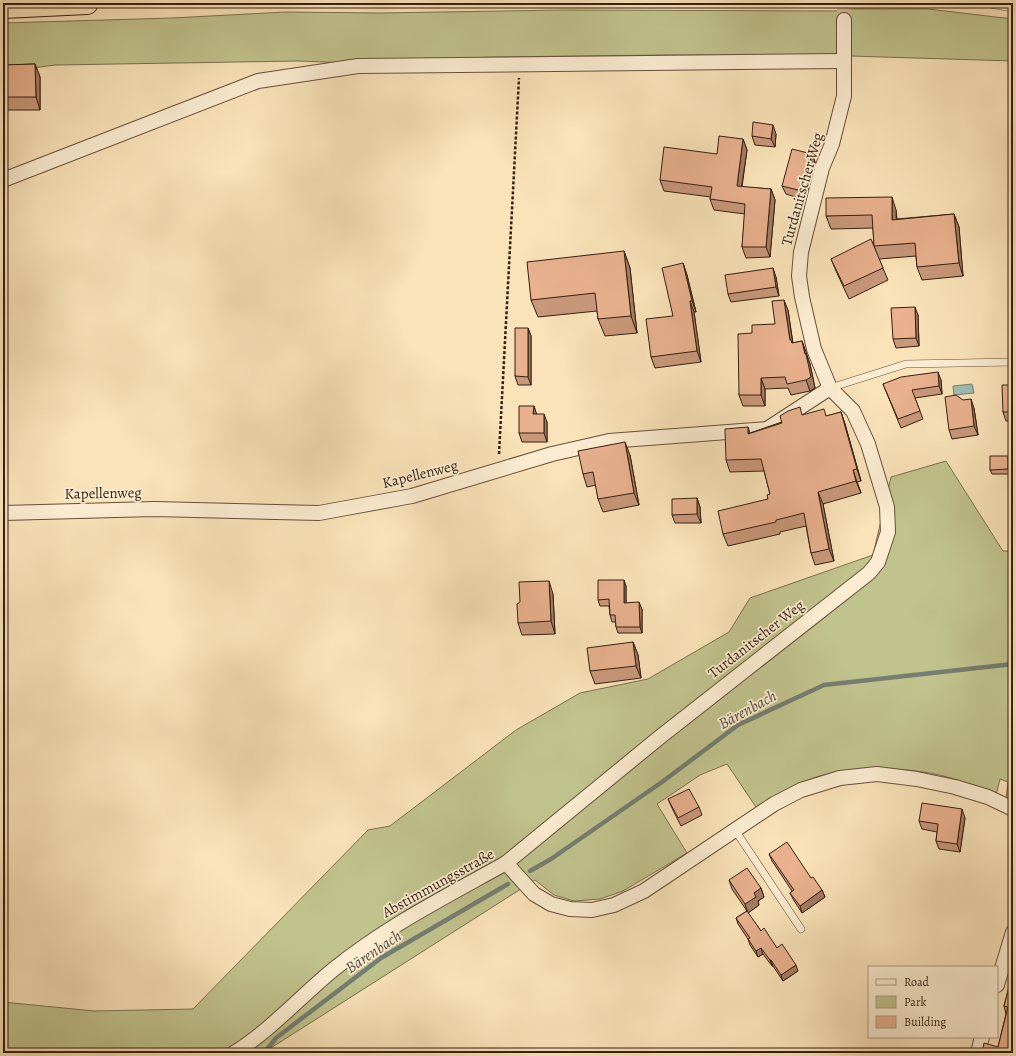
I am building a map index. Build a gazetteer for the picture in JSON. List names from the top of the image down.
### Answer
{
  "streets": {
    "street": ["Turdanitscher Weg", "Kapellenweg", "Abstimmungsstraße"]
  },
  "crossings": [
    ["Turdanitscher Weg", "Kapellenweg"],
    ["Turdanitscher Weg", "Abstimmungsstraße"]
  ],
  "water": ["Bärenbach"],
  "legend": ["Road", "Park", "Building"]
}
